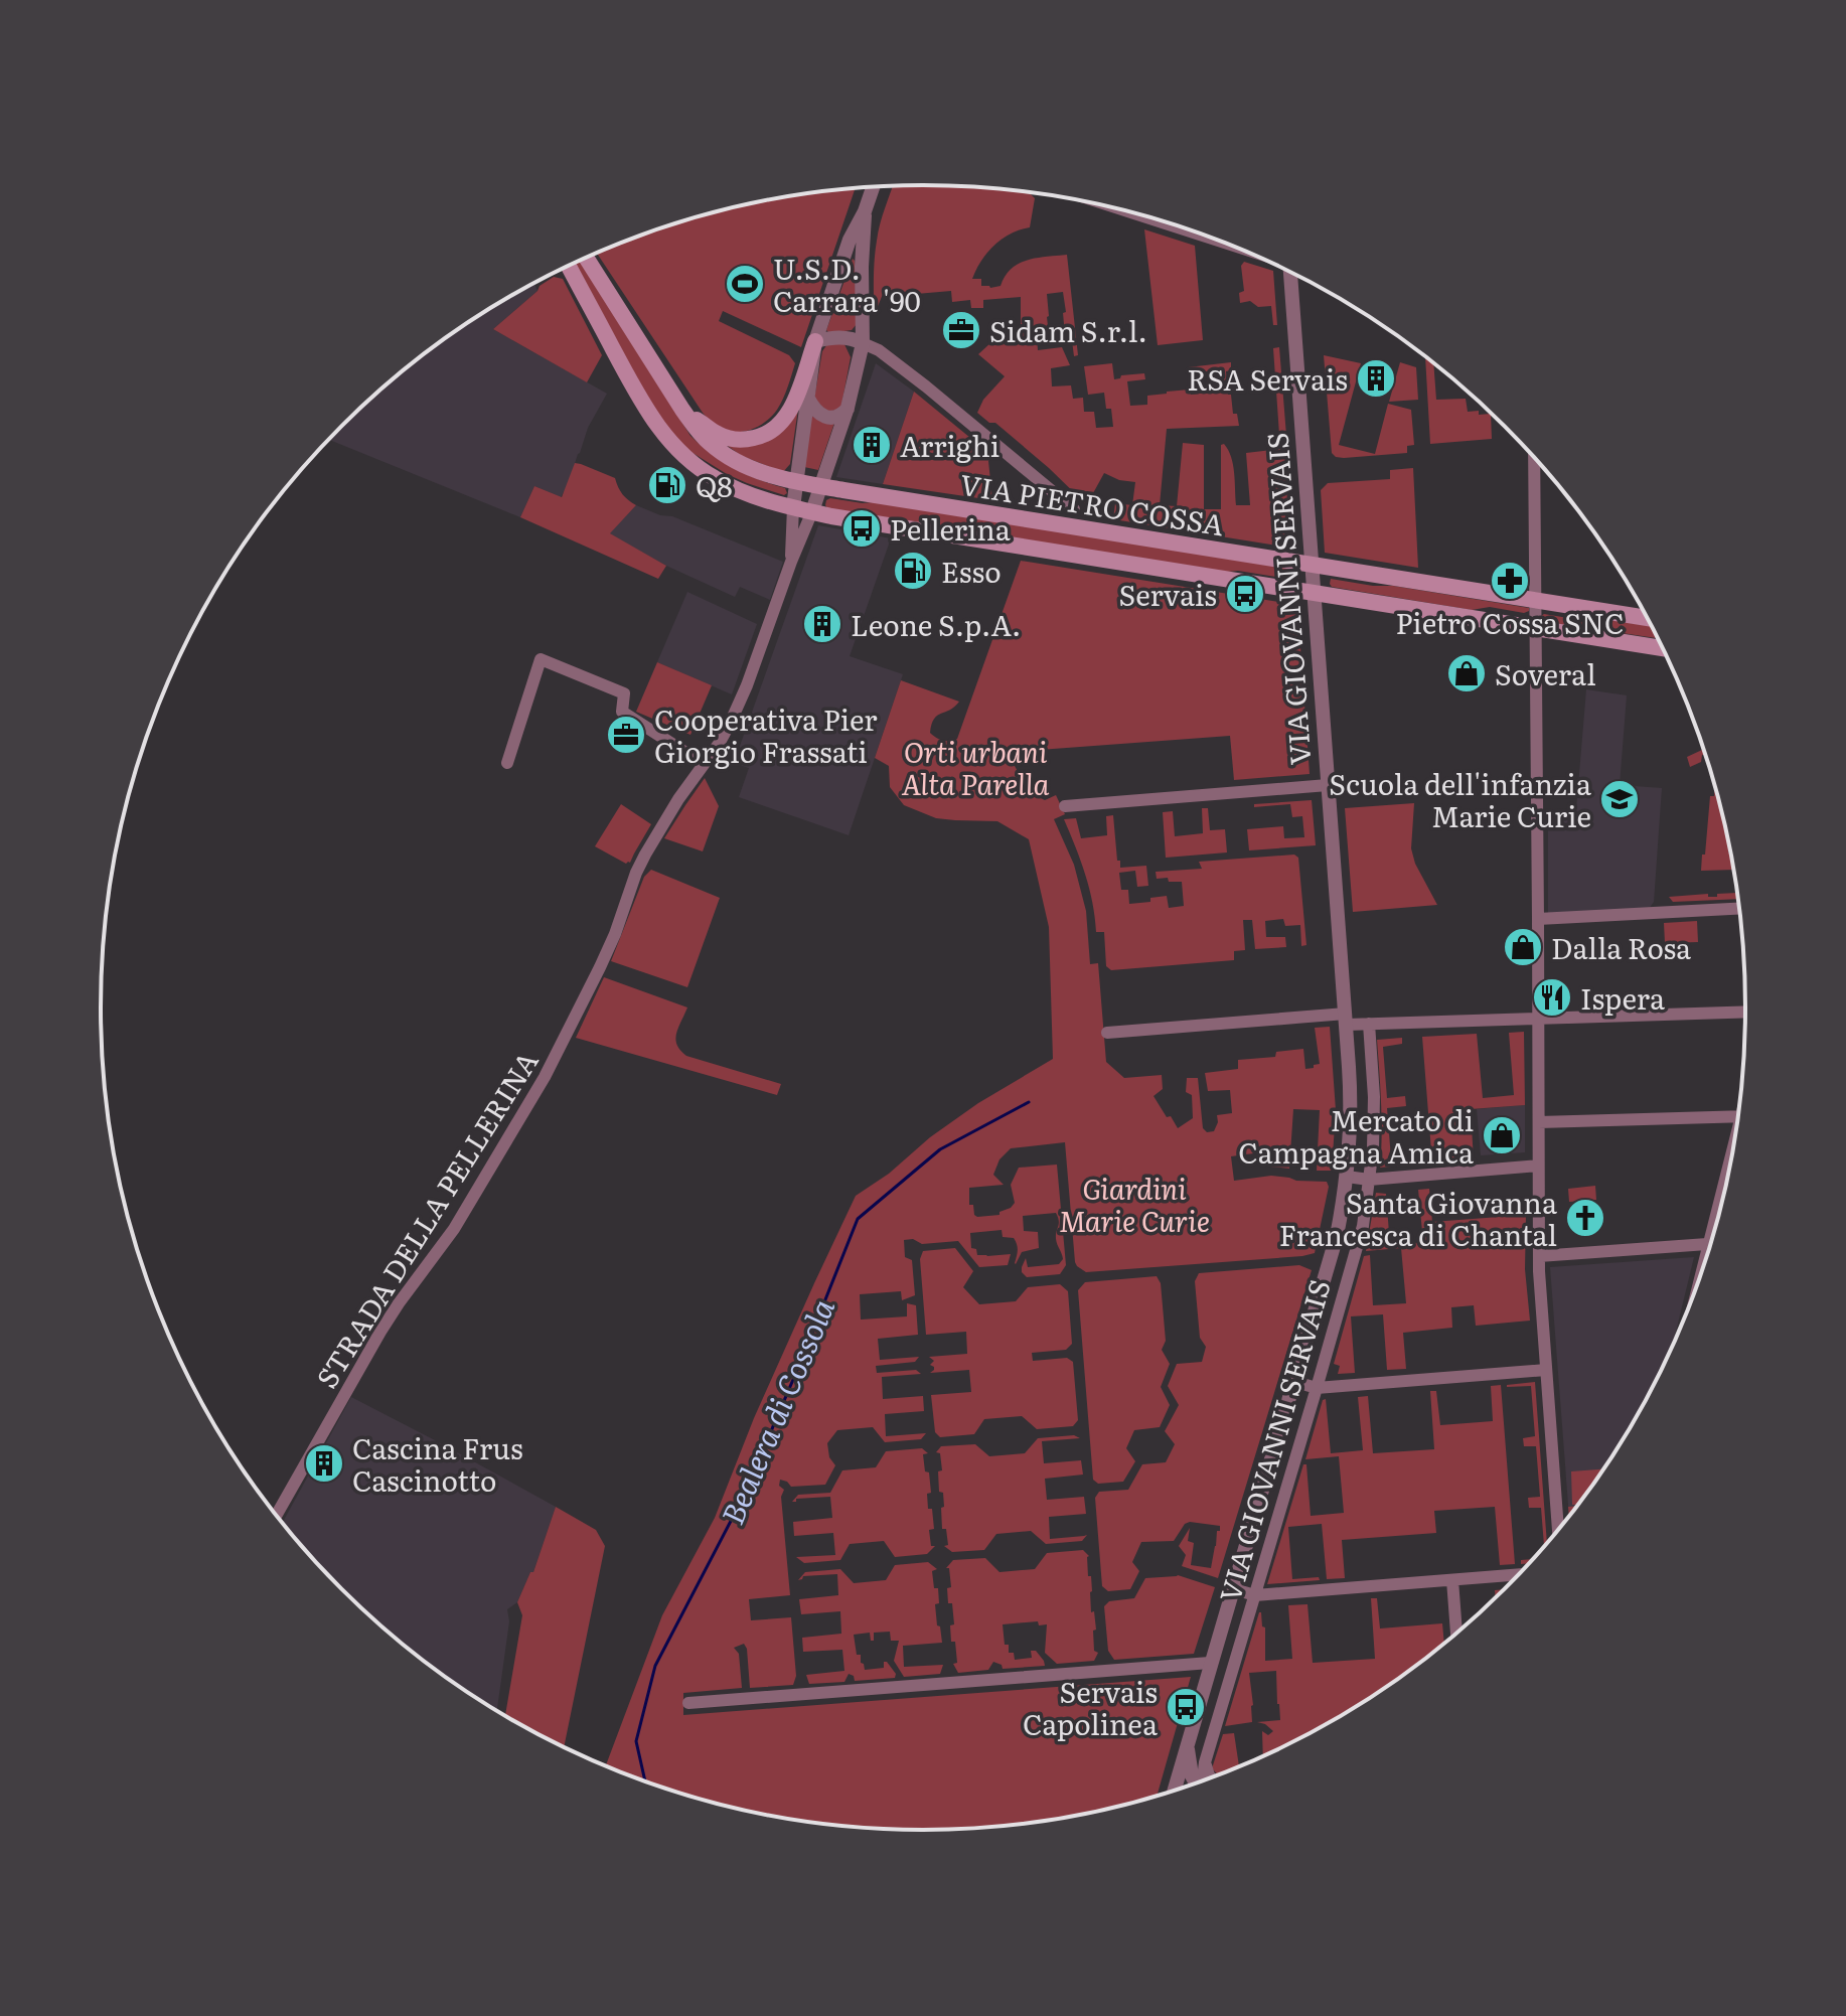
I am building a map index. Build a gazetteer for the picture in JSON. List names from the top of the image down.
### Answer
{
  "streets": {
    "main road": ["VIA PIETRO COSSA"],
    "street": ["VIA GIOVANNI SERVAIS", "STRADA DELLA PELLERINA"]
  },
  "crossings": [
    ["VIA PIETRO COSSA", "VIA GIOVANNI SERVAIS"],
    ["VIA PIETRO COSSA", "STRADA DELLA PELLERINA"]
  ],
  "water": ["Bealera di Cossola"],
  "parks": ["Orti urbani Alta Parella", "Giardini Marie Curie"],
  "places": {
    "sports": ["U.S.D. Carrara '90"],
    "office": ["Sidam S.r.l.", "Cooperativa Pier Giorgio Frassati"],
    "building": [
      "RSA Servais",
      "Arrighi",
      "Leone S.p.A.",
      "Cascina Frus Cascinotto"
    ],
    "fuel station": ["Q8", "Esso"],
    "bus stop": ["Pellerina", "Servais", "Servais Capolinea"],
    "pharmacy": ["Pietro Cossa SNC"],
    "shop": ["Soveral", "Dalla Rosa", "Mercato di Campagna Amica"],
    "school or university": ["Scuola dell'infanzia Marie Curie"],
    "restaurant": ["Ispera"],
    "church": ["Santa Giovanna Francesca di Chantal"]
  }
}
